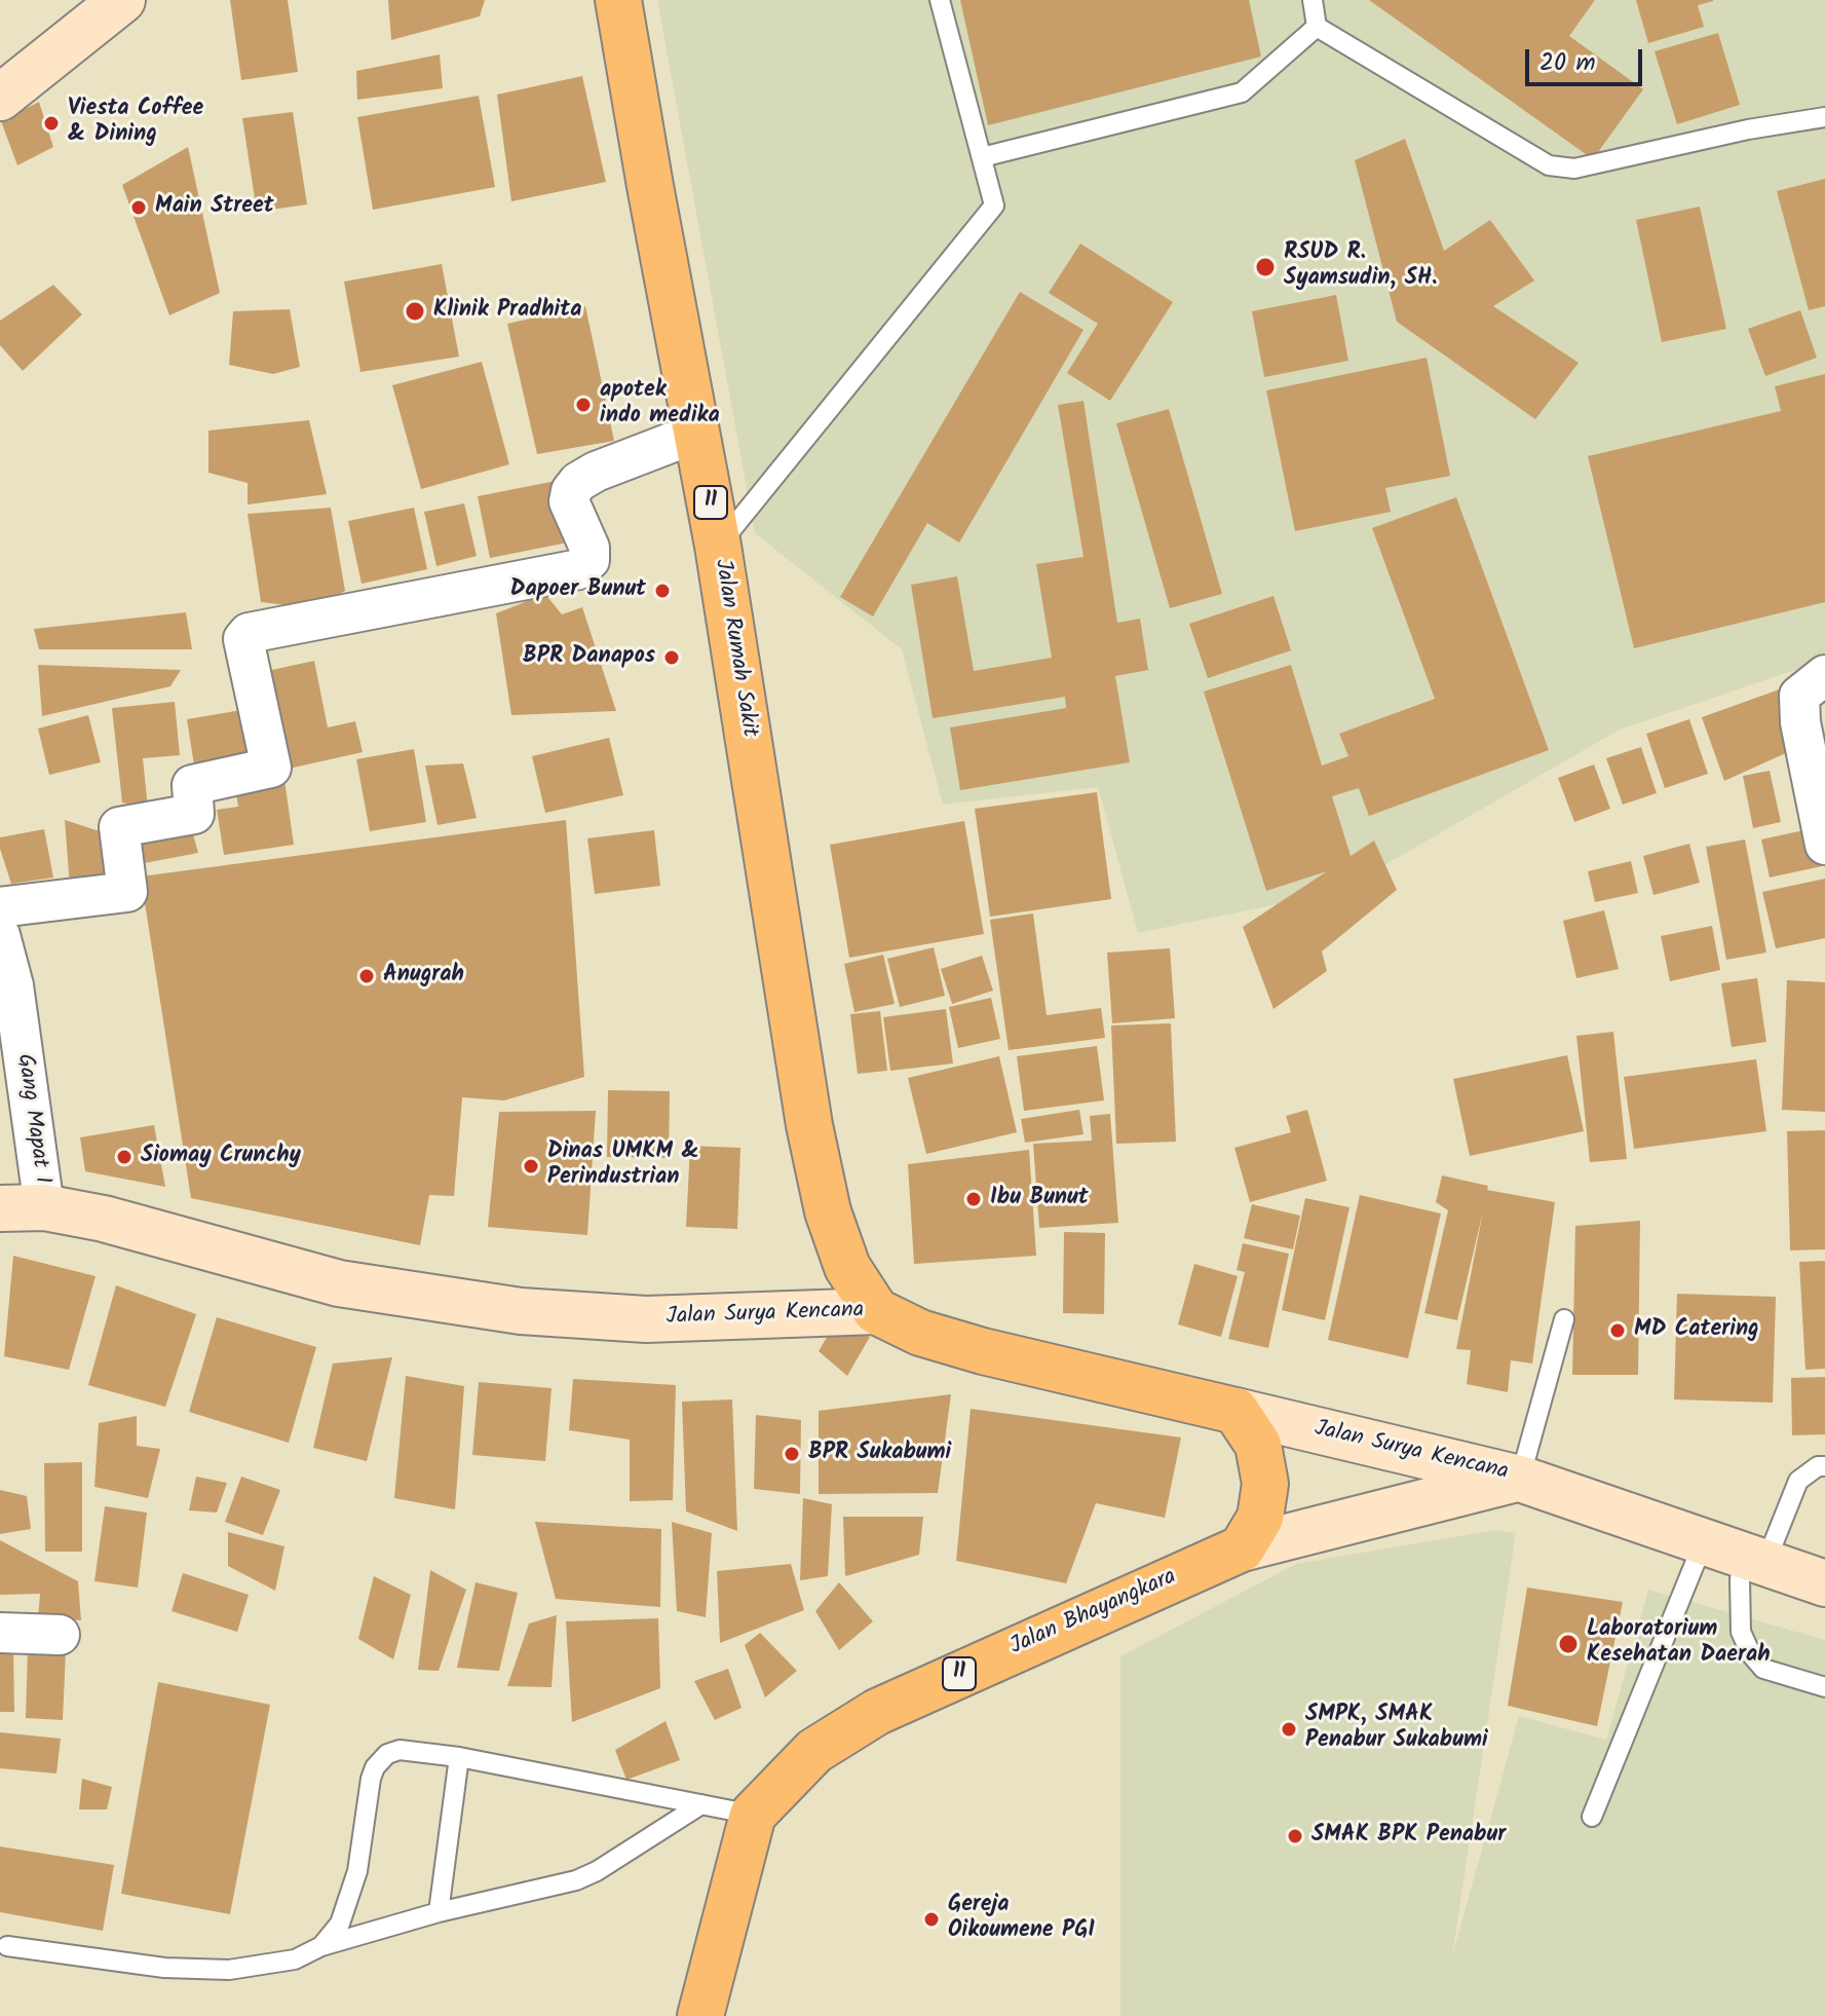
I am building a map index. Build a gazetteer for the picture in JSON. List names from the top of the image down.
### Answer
{
  "streets": {
    "highway": [
      "11",
      "Jalan Rumah Sakit",
      "Jalan Surya Kencana",
      "Jalan Bhayangkara"
    ],
    "street": ["Gang Mapat I"]
  },
  "crossings": [
    ["Jalan Rumah Sakit", "Jalan Surya Kencana"],
    ["Gang Mapat I", "Jalan Surya Kencana"],
    ["Jalan Surya Kencana", "Jalan Bhayangkara"]
  ],
  "places": [
    "Viesta Coffee & Dining",
    "Main Street",
    "RSUD R. Syamsudin, SH.",
    "Klinik Pradhita",
    "apotek indo medika",
    "Dapoer Bunut",
    "BPR Danapos",
    "Anugrah",
    "Siomay Crunchy",
    "Dinas UMKM & Perindustrian",
    "Ibu Bunut",
    "MD Catering",
    "BPR Sukabumi",
    "Laboratorium Kesehatan Daerah",
    "SMPK, SMAK Penabur Sukabumi",
    "SMAK BPK Penabur",
    "Gereja Oikoumene PGI"
  ],
  "scale_bar": "20 m"
}
